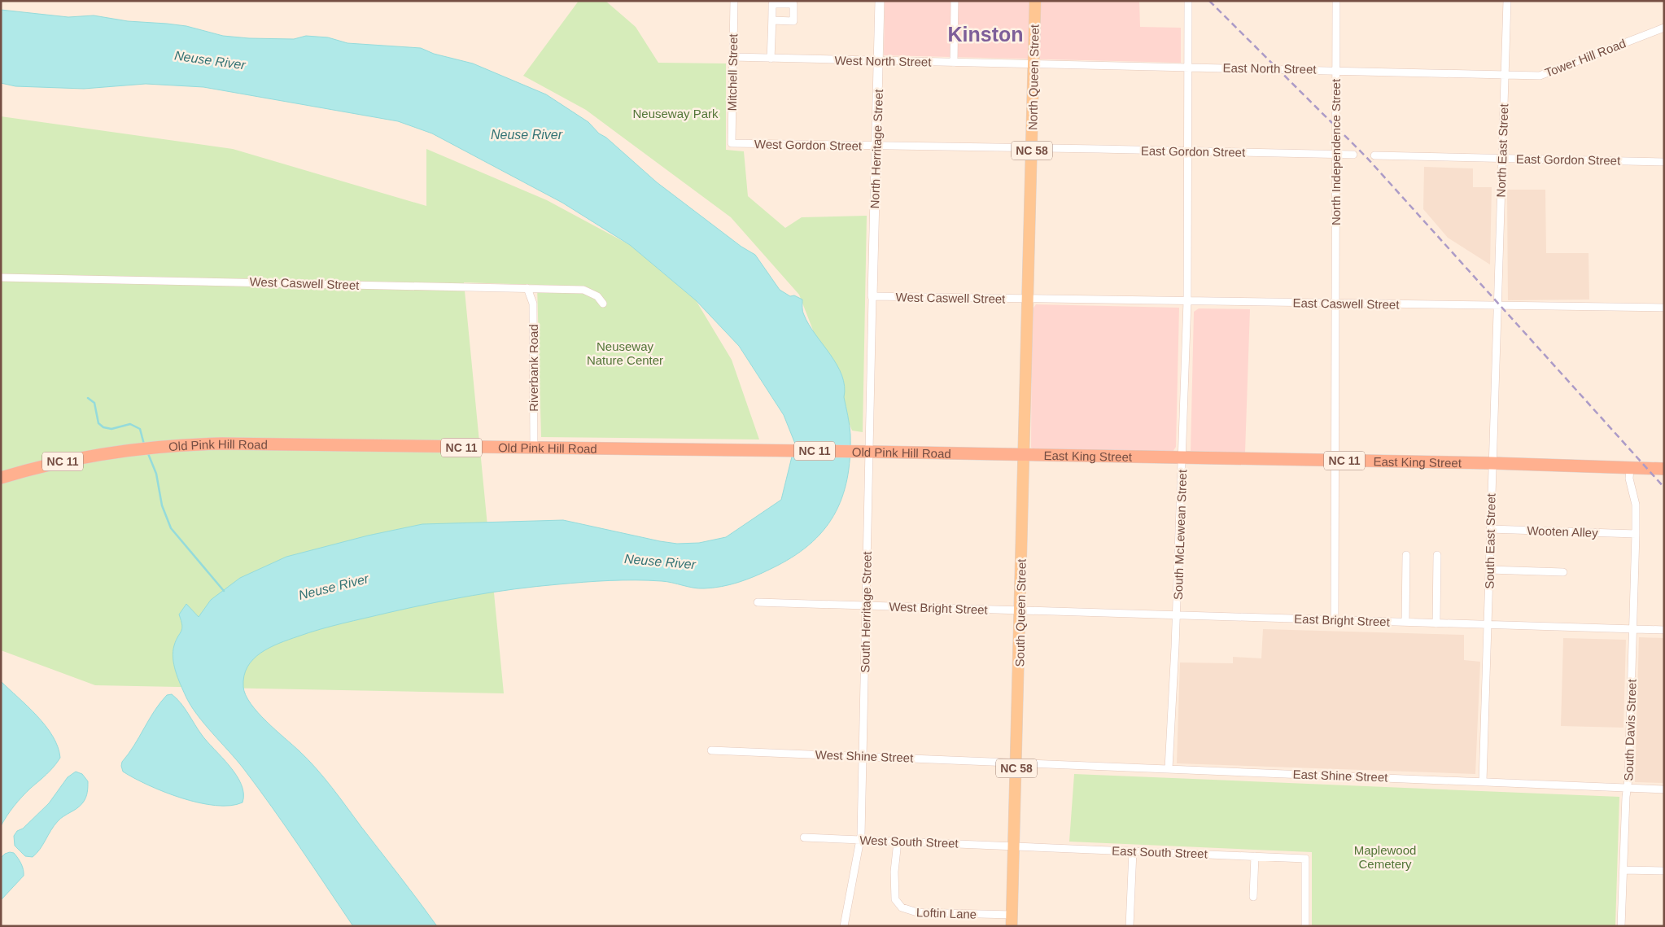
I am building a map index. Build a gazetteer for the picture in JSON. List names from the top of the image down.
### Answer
{
  "streets": {
    "highway": ["Old Pink Hill Road", "NC 11", "East King Street"],
    "main road": ["North Queen Street", "NC 58", "South Queen Street"],
    "street": [
      "Tower Hill Road",
      "West North Street",
      "East North Street",
      "Mitchell Street",
      "West Gordon Street",
      "North Herritage Street",
      "North East Street",
      "East Gordon Street",
      "North Independence Street",
      "West Caswell Street",
      "East Caswell Street",
      "Riverbank Road",
      "Wooten Alley",
      "South McLewean Street",
      "South East Street",
      "West Bright Street",
      "South Herritage Street",
      "East Bright Street",
      "South Davis Street",
      "West Shine Street",
      "East Shine Street",
      "West South Street",
      "East South Street",
      "Loftin Lane"
    ]
  },
  "crossings": [
    ["Tower Hill Road", "East North Street"],
    ["Tower Hill Road", "North East Street"],
    ["West North Street", "East North Street"],
    ["West North Street", "Mitchell Street"],
    ["West North Street", "North Queen Street"],
    ["West North Street", "North Herritage Street"],
    ["East North Street", "North Queen Street"],
    ["East North Street", "North East Street"],
    ["East North Street", "North Independence Street"],
    ["East North Street", "South McLewean Street"],
    ["Mitchell Street", "West Gordon Street"],
    ["North Queen Street", "West Gordon Street"],
    ["North Queen Street", "East Gordon Street"],
    ["North Queen Street", "West Caswell Street"],
    ["North Queen Street", "East Caswell Street"],
    ["North Queen Street", "South Queen Street"],
    ["West Gordon Street", "North Herritage Street"],
    ["West Gordon Street", "East Gordon Street"],
    ["North Herritage Street", "West Caswell Street"],
    ["North Herritage Street", "South Herritage Street"],
    ["North East Street", "East Gordon Street"],
    ["North East Street", "East Caswell Street"],
    ["North East Street", "South East Street"],
    ["East Gordon Street", "North Independence Street"],
    ["East Gordon Street", "South McLewean Street"],
    ["North Independence Street", "East Caswell Street"],
    ["North Independence Street", "East King Street"],
    ["North Independence Street", "East Bright Street"],
    ["West Caswell Street", "East Caswell Street"],
    ["West Caswell Street", "Riverbank Road"],
    ["West Caswell Street", "South Herritage Street"],
    ["West Caswell Street", "South Queen Street"],
    ["East Caswell Street", "South McLewean Street"],
    ["East Caswell Street", "South East Street"],
    ["East Caswell Street", "South Queen Street"],
    ["Riverbank Road", "Old Pink Hill Road"],
    ["Old Pink Hill Road", "East King Street"],
    ["Old Pink Hill Road", "South Herritage Street"],
    ["Old Pink Hill Road", "South Queen Street"],
    ["East King Street", "South McLewean Street"],
    ["East King Street", "South East Street"],
    ["East King Street", "South Queen Street"],
    ["East King Street", "South Davis Street"],
    ["Wooten Alley", "South East Street"],
    ["Wooten Alley", "South Davis Street"],
    ["South McLewean Street", "East Bright Street"],
    ["South McLewean Street", "East Shine Street"],
    ["South East Street", "East Bright Street"],
    ["South East Street", "East Shine Street"],
    ["West Bright Street", "South Herritage Street"],
    ["West Bright Street", "South Queen Street"],
    ["West Bright Street", "East Bright Street"],
    ["South Herritage Street", "West Shine Street"],
    ["South Herritage Street", "West South Street"],
    ["South Queen Street", "East Bright Street"],
    ["South Queen Street", "West Shine Street"],
    ["South Queen Street", "East Shine Street"],
    ["South Queen Street", "West South Street"],
    ["South Queen Street", "East South Street"],
    ["South Queen Street", "Loftin Lane"],
    ["East Bright Street", "South Davis Street"],
    ["South Davis Street", "East Shine Street"],
    ["West Shine Street", "East Shine Street"],
    ["West South Street", "East South Street"],
    ["West South Street", "Loftin Lane"]
  ],
  "districts": ["Kinston"],
  "water": ["Neuse River"],
  "parks": ["Neuseway Park", "Neuseway Nature Center", "Maplewood Cemetery"]
}
